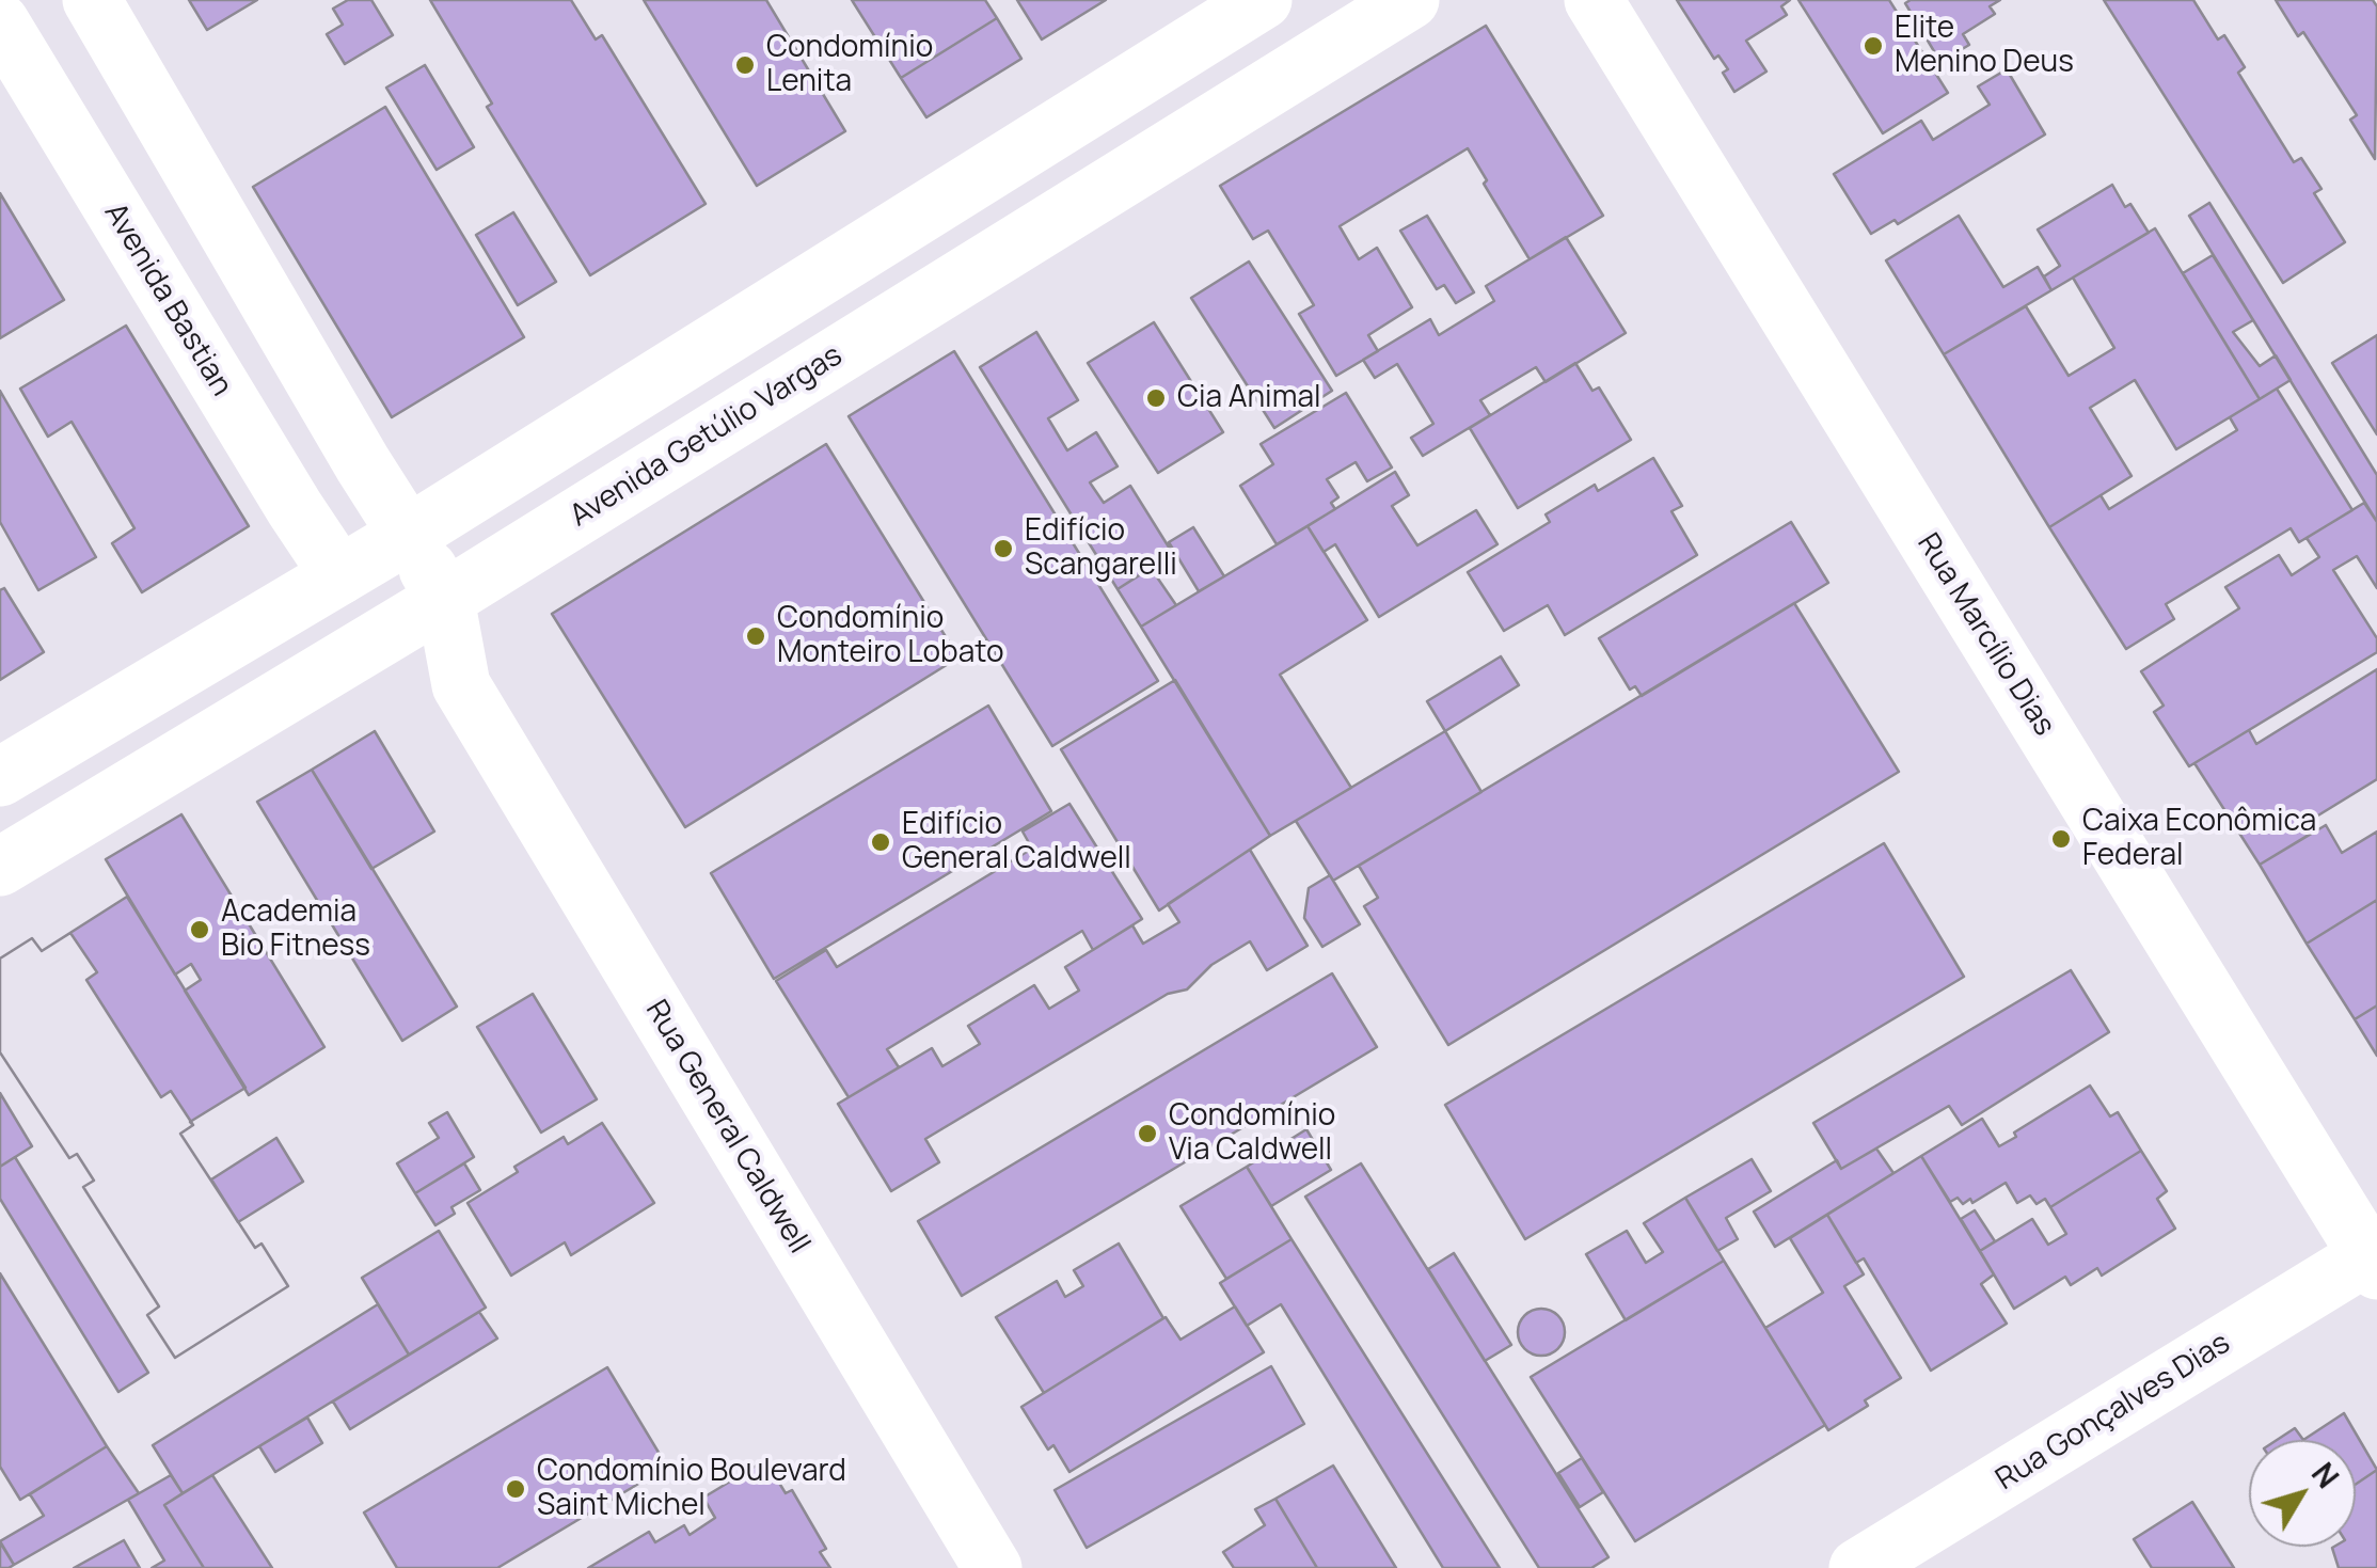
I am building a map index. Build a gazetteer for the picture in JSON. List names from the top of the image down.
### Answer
{
  "streets": {
    "street": [
      "Avenida Bastian",
      "Avenida Getúlio Vargas",
      "Rua Marcílio Dias",
      "Rua General Caldwell",
      "Rua Gonçalves Dias"
    ]
  },
  "crossings": [
    ["Avenida Bastian", "Rua General Caldwell"],
    ["Avenida Getúlio Vargas", "Rua General Caldwell"],
    ["Rua Marcílio Dias", "Rua Gonçalves Dias"]
  ],
  "places": [
    "Elite Menino Deus",
    "Condomínio Lenita",
    "Cia Animal",
    "Edifício Scangarelli",
    "Condomínio Monteiro Lobato",
    "Caixa Econômica Federal",
    "Edifício General Caldwell",
    "Academia Bio Fitness",
    "Condomínio Via Caldwell",
    "Condomínio Boulevard Saint Michel"
  ],
  "north": "top right"
}
